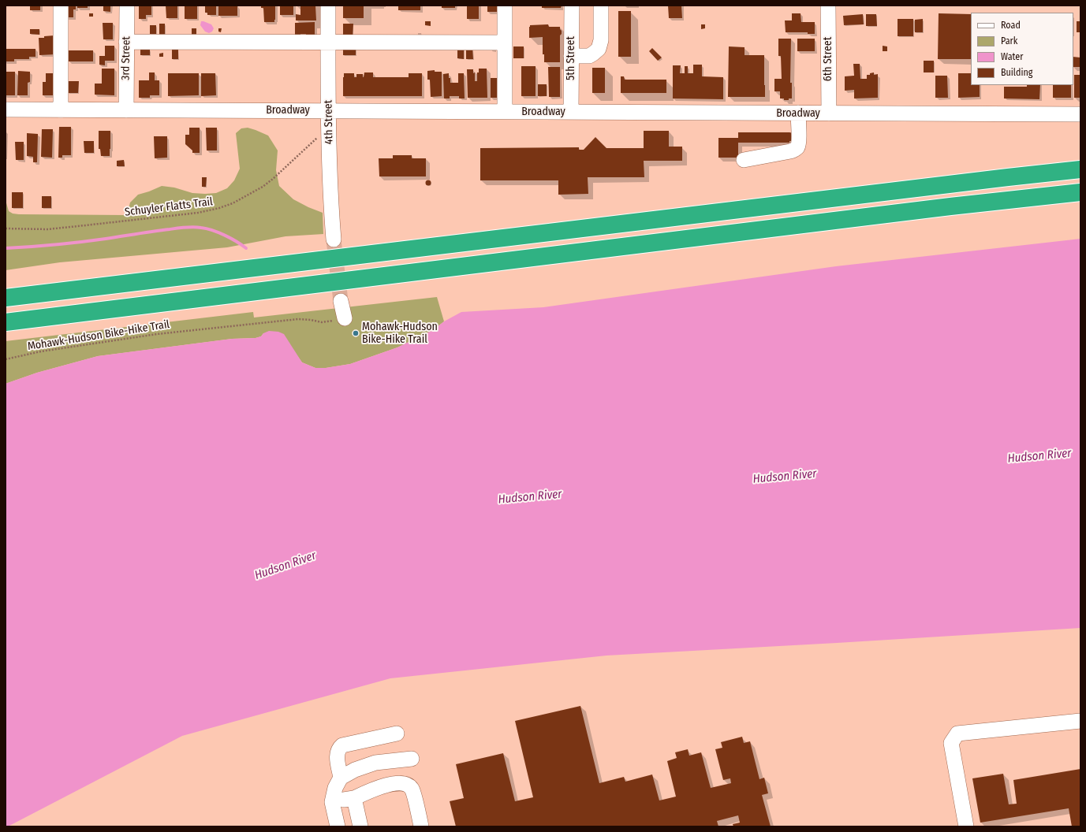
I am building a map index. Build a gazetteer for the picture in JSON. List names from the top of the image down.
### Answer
{
  "streets": {
    "street": [
      "3rd Street",
      "5th Street",
      "6th Street",
      "Broadway",
      "4th Street"
    ],
    "path": ["Schuyler Flatts Trail", "Mohawk-Hudson Bike-Hike Trail"]
  },
  "crossings": [
    ["3rd Street", "Broadway"],
    ["5th Street", "Broadway"],
    ["6th Street", "Broadway"],
    ["Broadway", "4th Street"],
    ["4th Street", "Schuyler Flatts Trail"]
  ],
  "water": ["Hudson River"],
  "places": ["Mohawk-Hudson Bike-Hike Trail"],
  "legend": [
    "Road",
    "Park",
    "Water",
    "Building"
  ]
}
